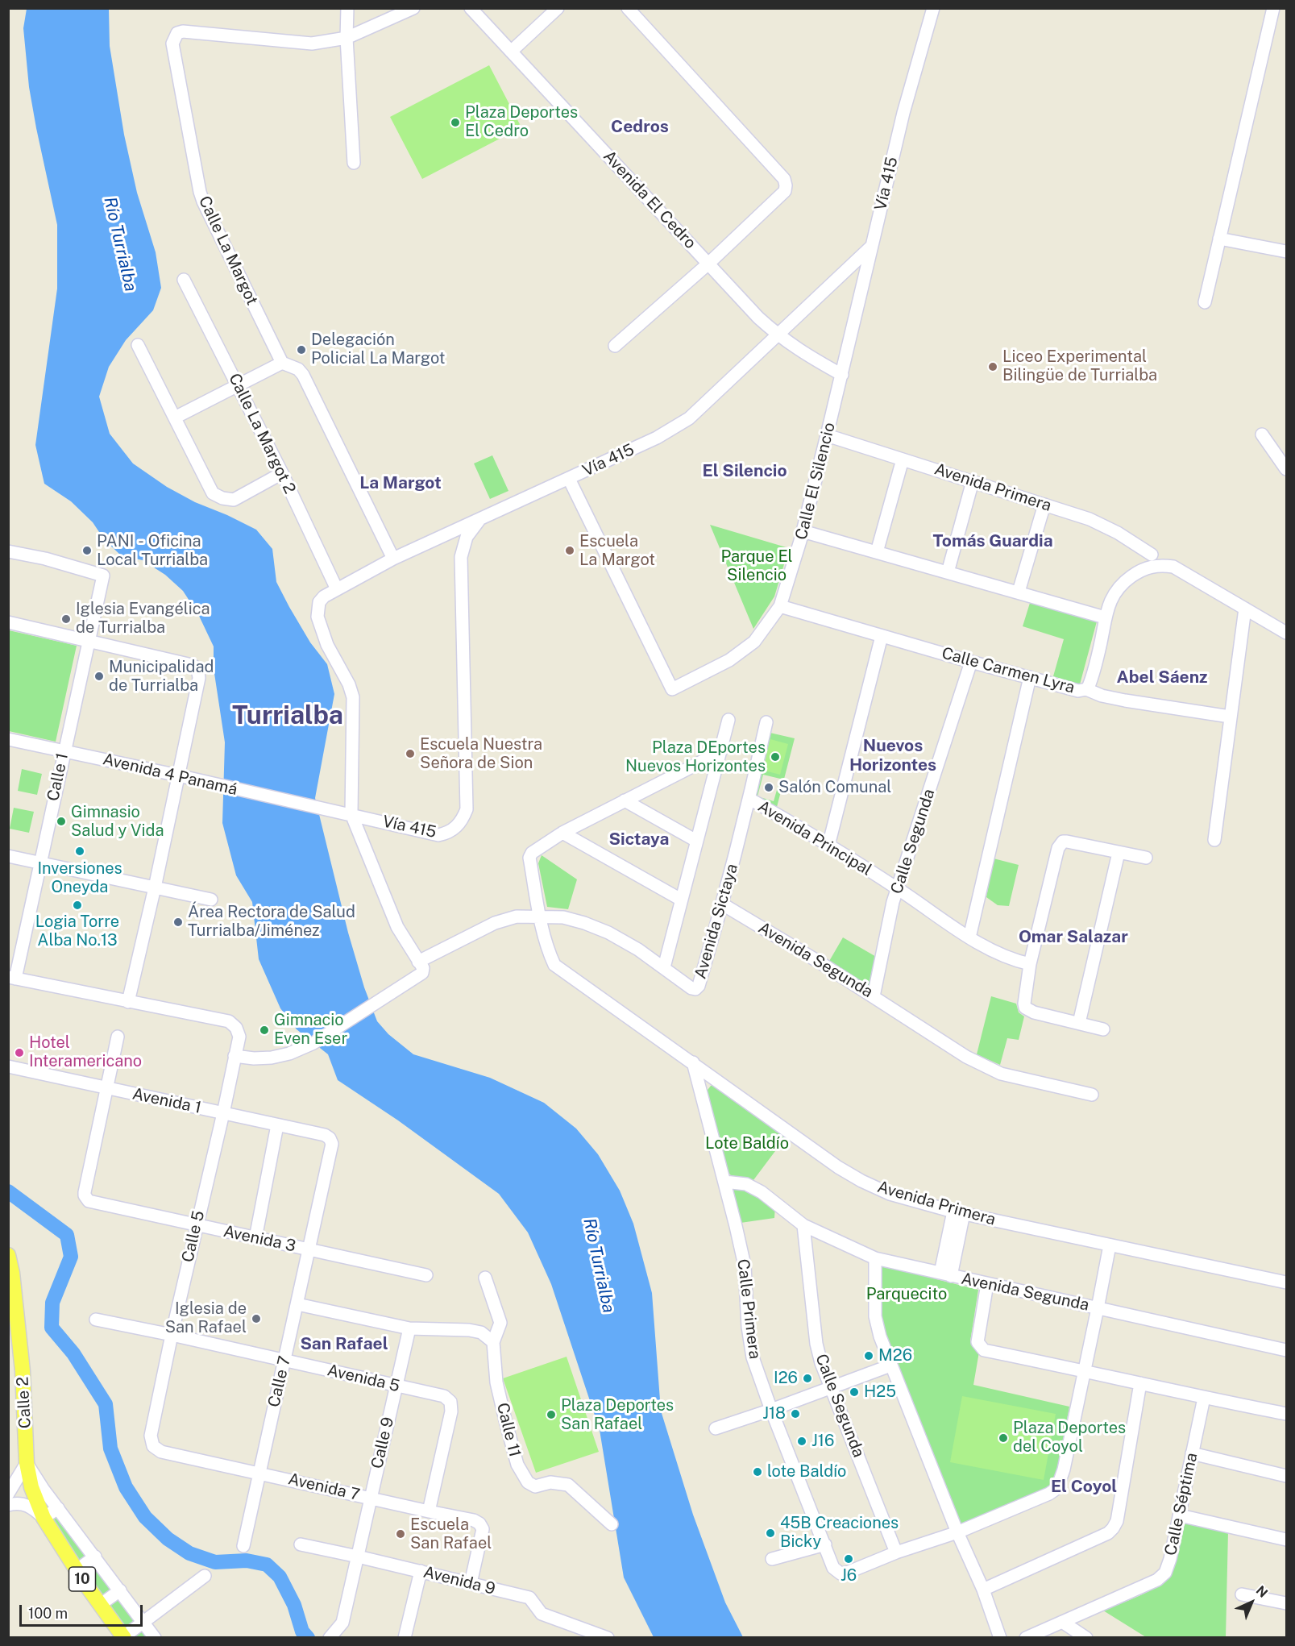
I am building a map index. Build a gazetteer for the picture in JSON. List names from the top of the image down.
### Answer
{
  "streets": {
    "main road": ["Calle 2", "10"],
    "street": [
      "Vía 415",
      "Avenida El Cedro",
      "Calle La Margot",
      "Calle La Margot 2",
      "Calle El Silencio",
      "Avenida Primera",
      "Calle Carmen Lyra",
      "Avenida 4 Panamá",
      "Calle 1",
      "Avenida Principal",
      "Calle Segunda",
      "Avenida Sictaya",
      "Avenida Segunda",
      "Avenida 1",
      "Calle 5",
      "Avenida 3",
      "Calle Primera",
      "Avenida 5",
      "Calle 7",
      "Calle 11",
      "Calle 9",
      "Avenida 7",
      "Calle Séptima",
      "Avenida 9"
    ]
  },
  "crossings": [
    ["Vía 415", "Avenida El Cedro"],
    ["Vía 415", "Calle El Silencio"],
    ["Vía 415", "Avenida 4 Panamá"],
    ["Avenida El Cedro", "Calle El Silencio"],
    ["Calle El Silencio", "Avenida Primera"],
    ["Calle El Silencio", "Calle Carmen Lyra"],
    ["Avenida Primera", "Avenida Sictaya"],
    ["Avenida Primera", "Calle Primera"],
    ["Calle Carmen Lyra", "Calle Segunda"],
    ["Avenida 4 Panamá", "Calle 1"],
    ["Avenida Principal", "Calle Segunda"],
    ["Avenida Principal", "Avenida Sictaya"],
    ["Calle Segunda", "Avenida Segunda"],
    ["Calle Segunda", "Calle Primera"],
    ["Avenida Sictaya", "Avenida Segunda"],
    ["Avenida Segunda", "Calle Primera"],
    ["Avenida 1", "Calle 5"],
    ["Avenida 1", "Avenida 3"],
    ["Avenida 1", "Calle 7"],
    ["Calle 5", "Avenida 3"],
    ["Calle 5", "Avenida 5"],
    ["Calle 5", "Avenida 7"],
    ["Avenida 3", "Calle 7"],
    ["Avenida 5", "Calle 7"],
    ["Avenida 5", "Calle 9"],
    ["Avenida 5", "Avenida 7"],
    ["Calle 7", "Avenida 7"],
    ["Calle 2", "10"],
    ["Calle 9", "Avenida 7"],
    ["Calle 9", "Avenida 9"],
    ["Avenida 7", "Avenida 9"]
  ],
  "districts": [
    "Cedros",
    "El Silencio",
    "La Margot",
    "Tomás Guardia",
    "Abel Sáenz",
    "Turrialba",
    "Nuevos Horizontes",
    "Sictaya",
    "Omar Salazar",
    "San Rafael",
    "El Coyol"
  ],
  "water": ["Río Turrialba"],
  "parks": ["Parque El Silencio", "Lote Baldío", "Parquecito"],
  "places": [
    "Plaza Deportes El Cedro",
    "Delegación Policial La Margot",
    "Liceo Experimental Bilingüe de Turrialba",
    "PANI - Oficina Local Turrialba",
    "Escuela La Margot",
    "Iglesia Evangélica de Turrialba",
    "Municipalidad de Turrialba",
    "Escuela Nuestra Señora de Sion",
    "Plaza DEportes Nuevos Horizontes",
    "Salón Comunal",
    "Gimnasio Salud y Vida",
    "Inversiones Oneyda",
    "Logia Torre Alba No.13",
    "Área Rectora de Salud Turrialba/Jiménez",
    "Gimnacio Even Eser",
    "Hotel Interamericano",
    "Iglesia de San Rafael",
    "M26",
    "I26",
    "H25",
    "J18",
    "Plaza Deportes San Rafael",
    "Plaza Deportes del Coyol",
    "J16",
    "lote Baldío",
    "45B Creaciones Bicky",
    "Escuela San Rafael",
    "J6"
  ],
  "scale_bar": "100 m",
  "north": "top right"
}
